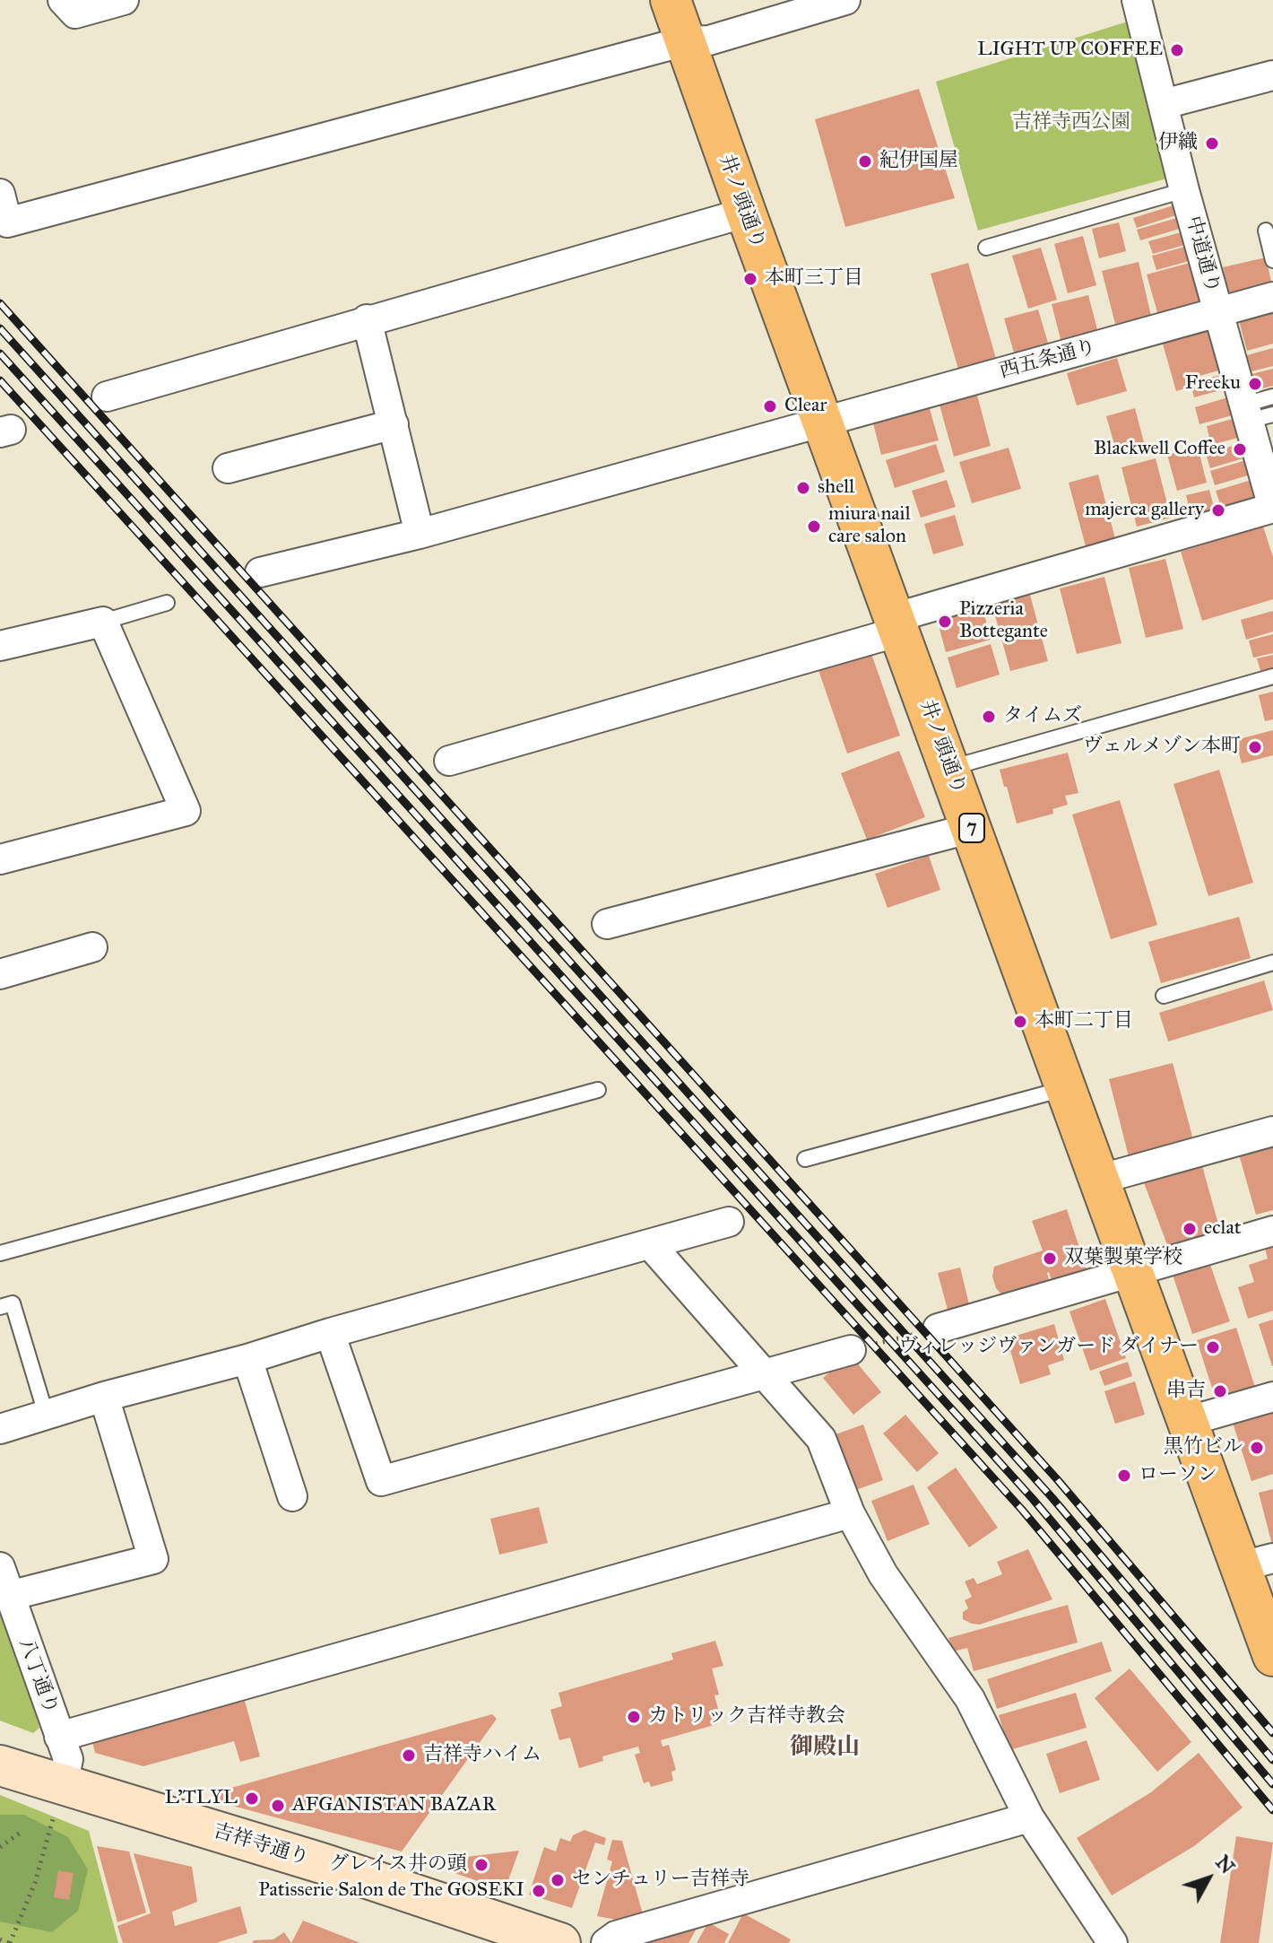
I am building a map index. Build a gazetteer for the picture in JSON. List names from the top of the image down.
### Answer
{
  "streets": {
    "main road": ["井ノ頭通り", "7", "吉祥寺通り"],
    "street": ["中道通り", "西五条通り", "八丁通り"]
  },
  "crossings": [
    ["井ノ頭通り", "西五条通り"],
    ["中道通り", "西五条通り"],
    ["八丁通り", "吉祥寺通り"]
  ],
  "districts": ["御殿山"],
  "parks": ["吉祥寺西公園"],
  "places": [
    "LIGHT UP COFFEE",
    "伊織",
    "紀伊国屋",
    "本町三丁目",
    "Freeku",
    "Clear",
    "Blackwell Coffee",
    "shell",
    "majerca gallery",
    "miura nail care salon",
    "Pizzeria Bottegante",
    "タイムズ",
    "ヴェルメゾン本町",
    "本町二丁目",
    "eclat",
    "双葉製菓学校",
    "ヴィレッジヴァンガード ダイナー",
    "串吉",
    "黒竹ビル",
    "ローソン",
    "カトリック吉祥寺教会",
    "吉祥寺ハイム",
    "L'TLYL",
    "AFGANISTAN BAZAR",
    "グレイス井の頭",
    "センチュリー吉祥寺",
    "Patisserie Salon de The GOSEKI"
  ],
  "north": "top right"
}
